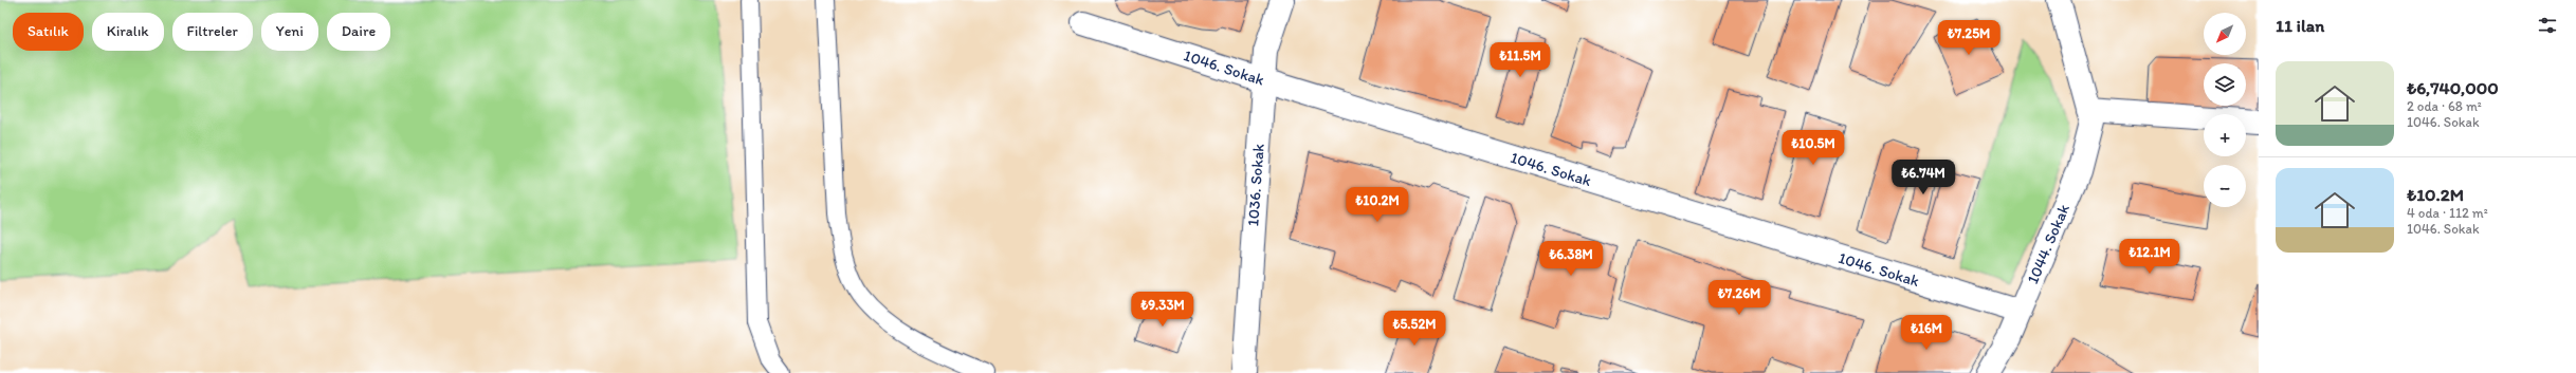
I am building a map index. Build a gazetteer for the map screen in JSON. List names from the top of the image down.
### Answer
{
  "streets": {
    "street": ["1046. Sokak", "1036. Sokak", "1044. Sokak"]
  },
  "crossings": [
    ["1046. Sokak", "1036. Sokak"],
    ["1046. Sokak", "1044. Sokak"]
  ],
  "north": "bottom left",
  "page": {
    "heading": "11 ilan",
    "map_buttons": ["+", "−"],
    "chip": [
      "Satılık",
      "Kiralık",
      "Filtreler",
      "Yeni",
      "Daire"
    ],
    "price": [
      "₺7.25M",
      "₺11.5M",
      "₺10.5M",
      "₺6.74M",
      "₺10.2M",
      "₺12.1M",
      "₺6.38M",
      "₺7.26M",
      "₺9.33M",
      "₺5.52M",
      "₺16M"
    ],
    "list": [
      {
        "name": "₺6,740,000",
        "note": "2 oda · 68 m² · 1046. Sokak"
      },
      {
        "name": "₺10.2M",
        "note": "4 oda · 112 m² · 1046. Sokak"
      }
    ]
  }
}
